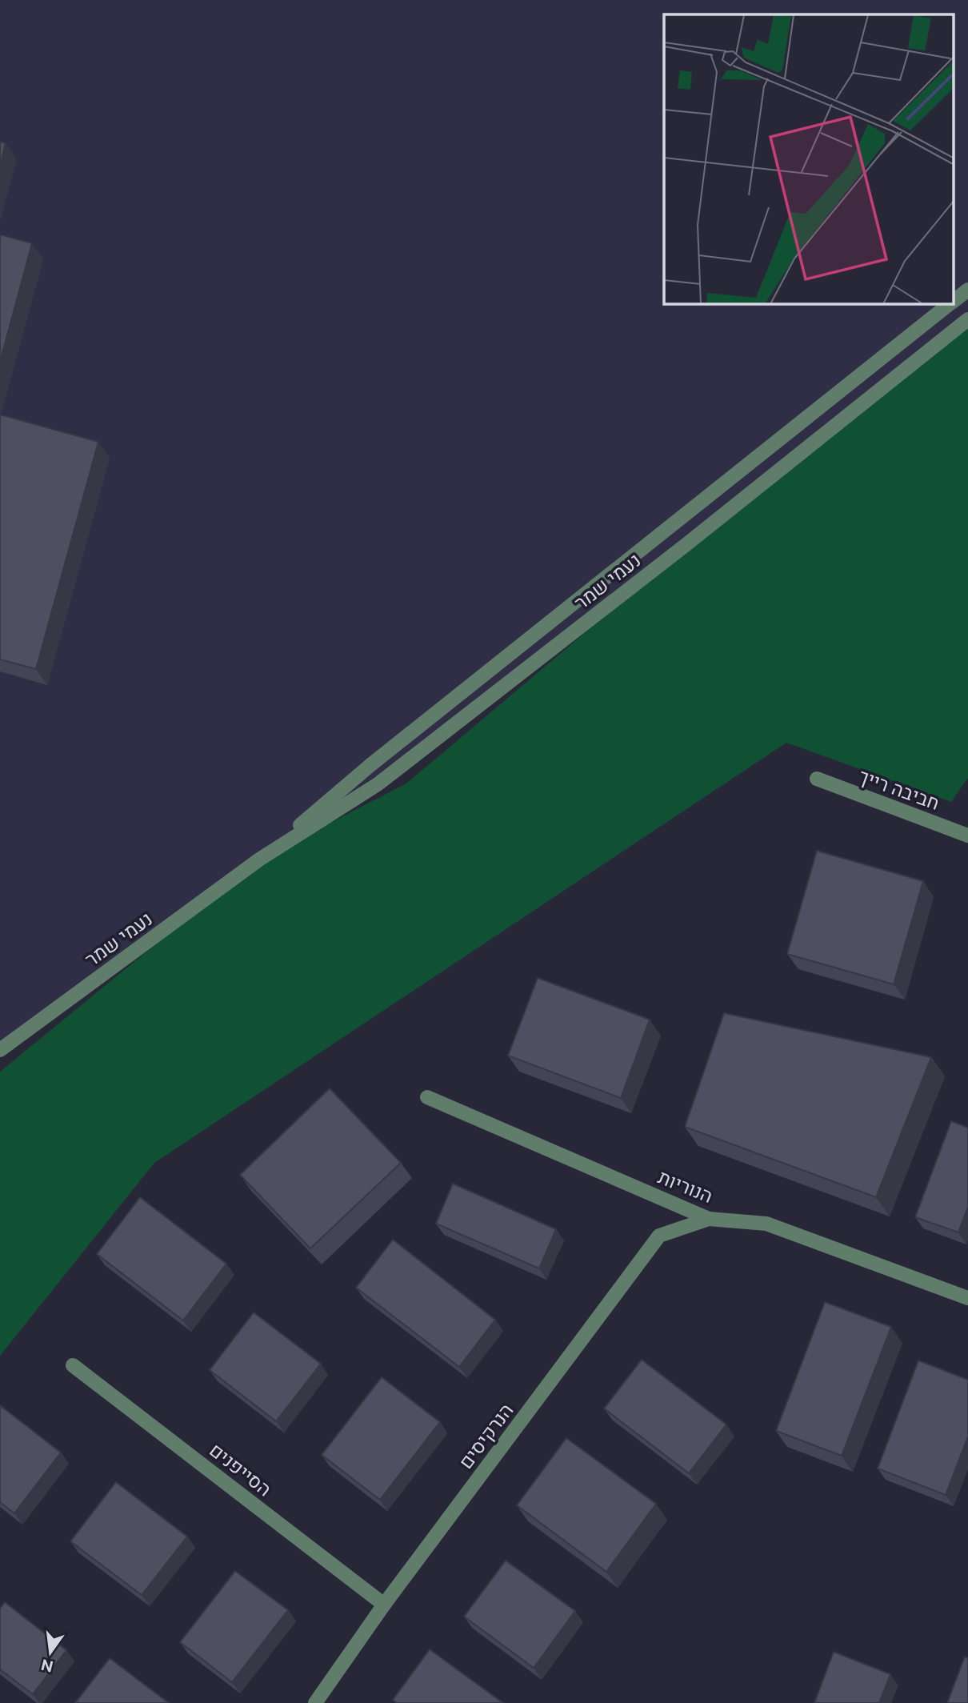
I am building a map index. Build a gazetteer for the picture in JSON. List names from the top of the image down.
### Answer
{
  "streets": {
    "street": [
      "נעמי שמר",
      "חביבה רייך",
      "הנוריות",
      "הנרקיסים",
      "הסייפנים"
    ]
  },
  "crossings": [
    ["הנוריות", "הנרקיסים"],
    ["הנרקיסים", "הסייפנים"]
  ],
  "north": "bottom"
}
